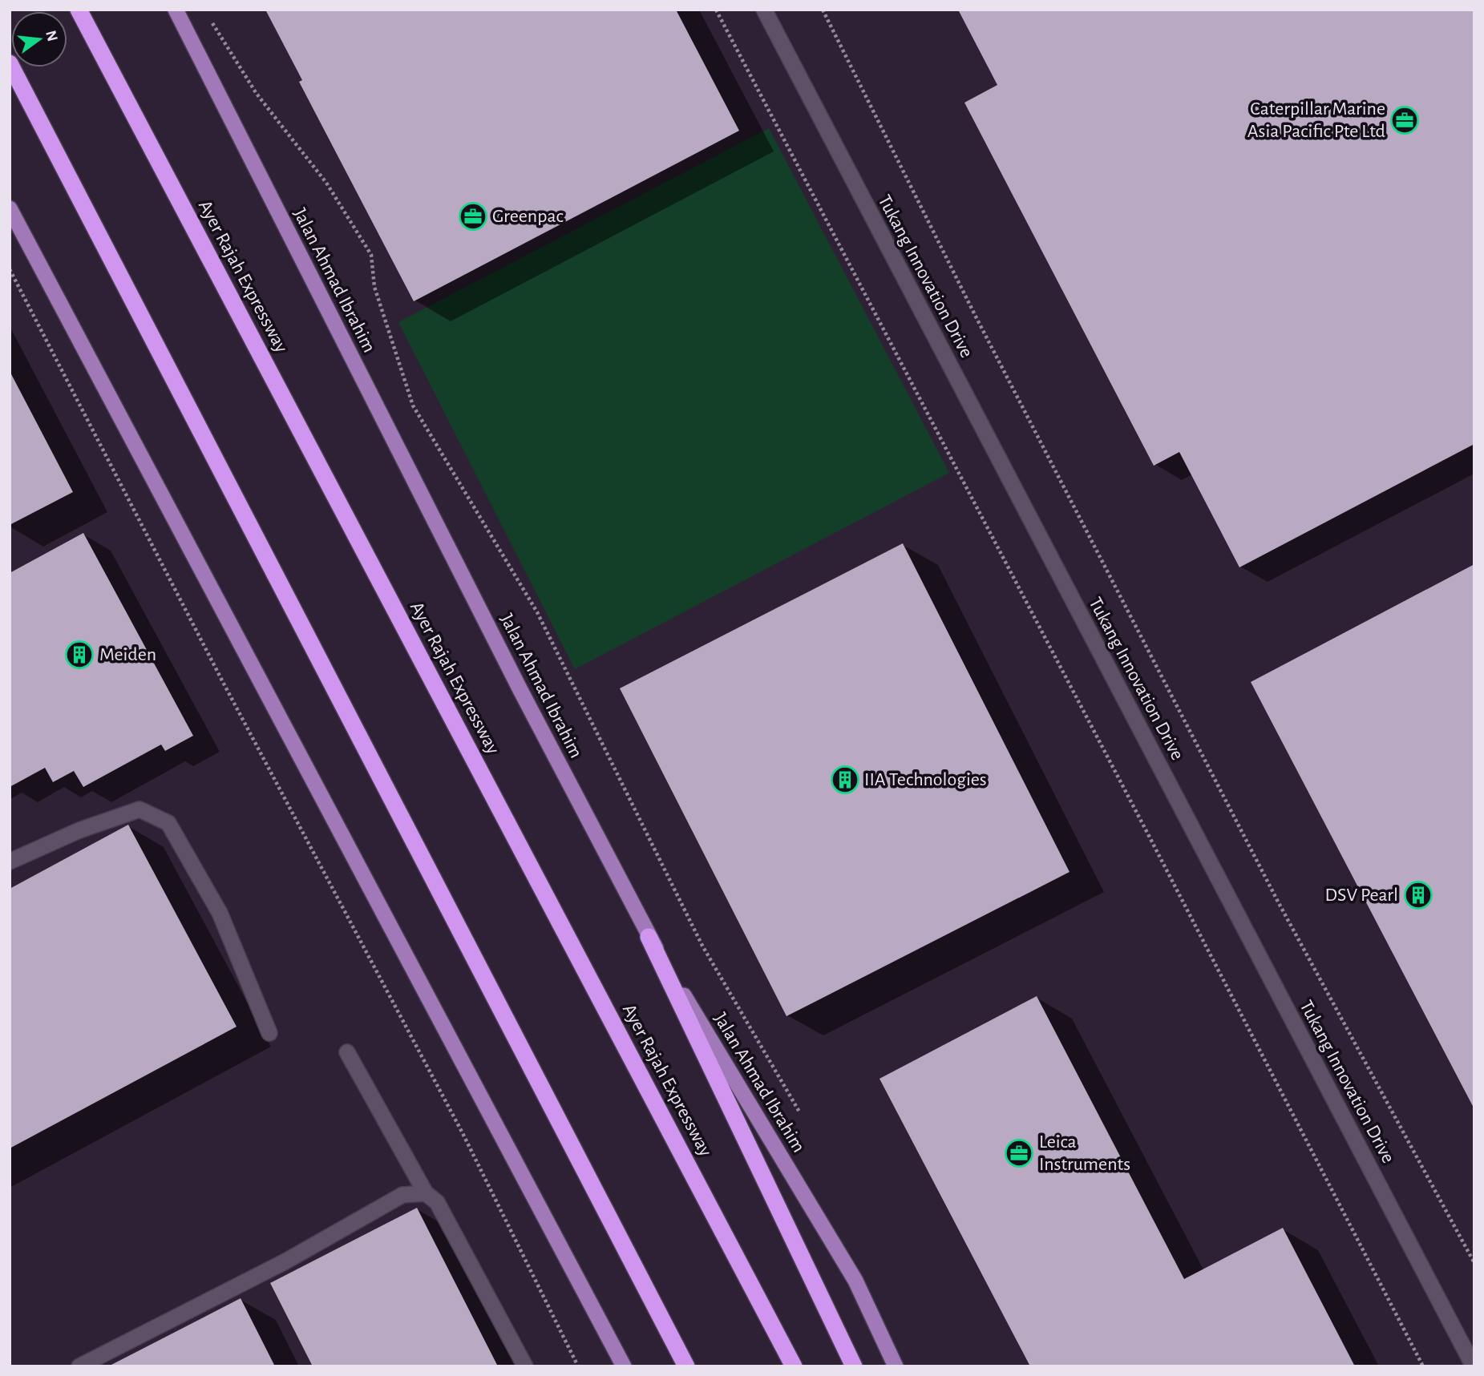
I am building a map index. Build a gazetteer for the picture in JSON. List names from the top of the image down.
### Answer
{
  "streets": {
    "highway": ["Ayer Rajah Expressway"],
    "main road": ["Jalan Ahmad Ibrahim"],
    "street": ["Tukang Innovation Drive"]
  },
  "places": {
    "office": ["Caterpillar Marine Asia Pacific Pte Ltd", "Greenpac", "Leica Instruments"],
    "building": ["Meiden", "IIA Technologies", "DSV Pearl"]
  },
  "north": "right"
}
